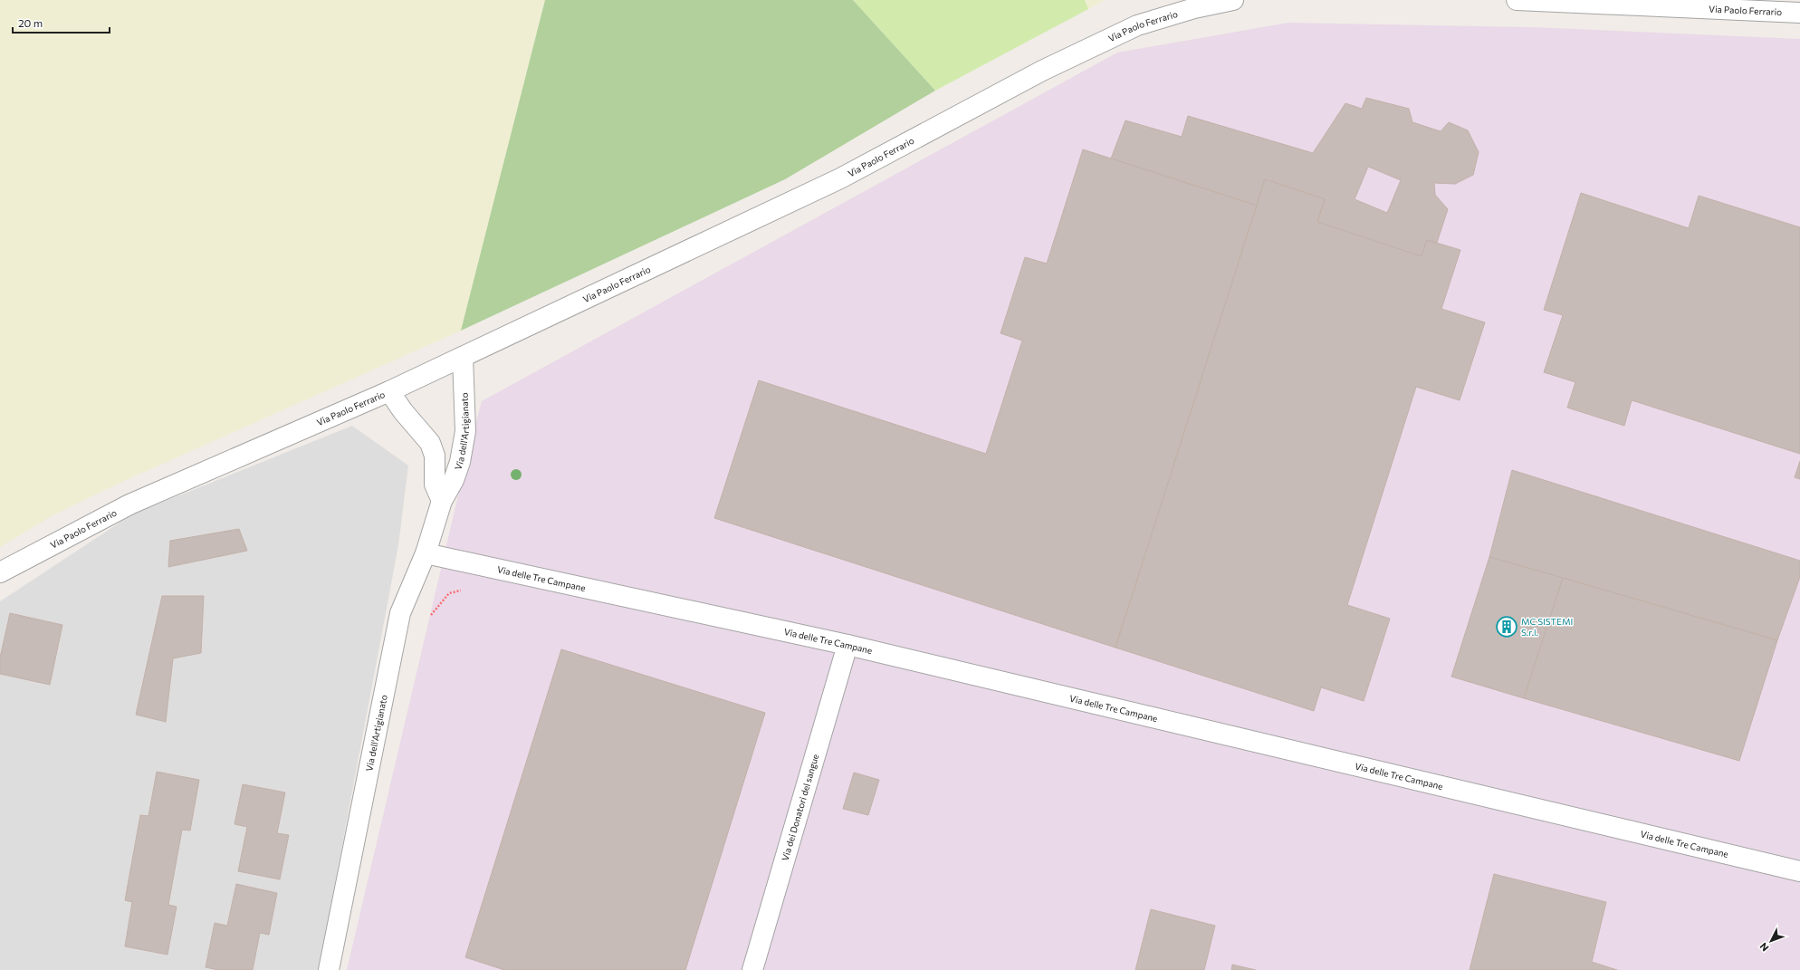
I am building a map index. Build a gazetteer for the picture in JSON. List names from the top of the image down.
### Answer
{
  "streets": {
    "street": [
      "Via Paolo Ferrario",
      "Via dell'Artigianato",
      "Via delle Tre Campane",
      "Via dei Donatori del sangue"
    ]
  },
  "crossings": [
    ["Via Paolo Ferrario", "Via dell'Artigianato"],
    ["Via dell'Artigianato", "Via delle Tre Campane"],
    ["Via delle Tre Campane", "Via dei Donatori del sangue"]
  ],
  "places": {
    "building": ["MC SISTEMI S.r.l."]
  },
  "scale_bar": "20 m",
  "north": "bottom left"
}
